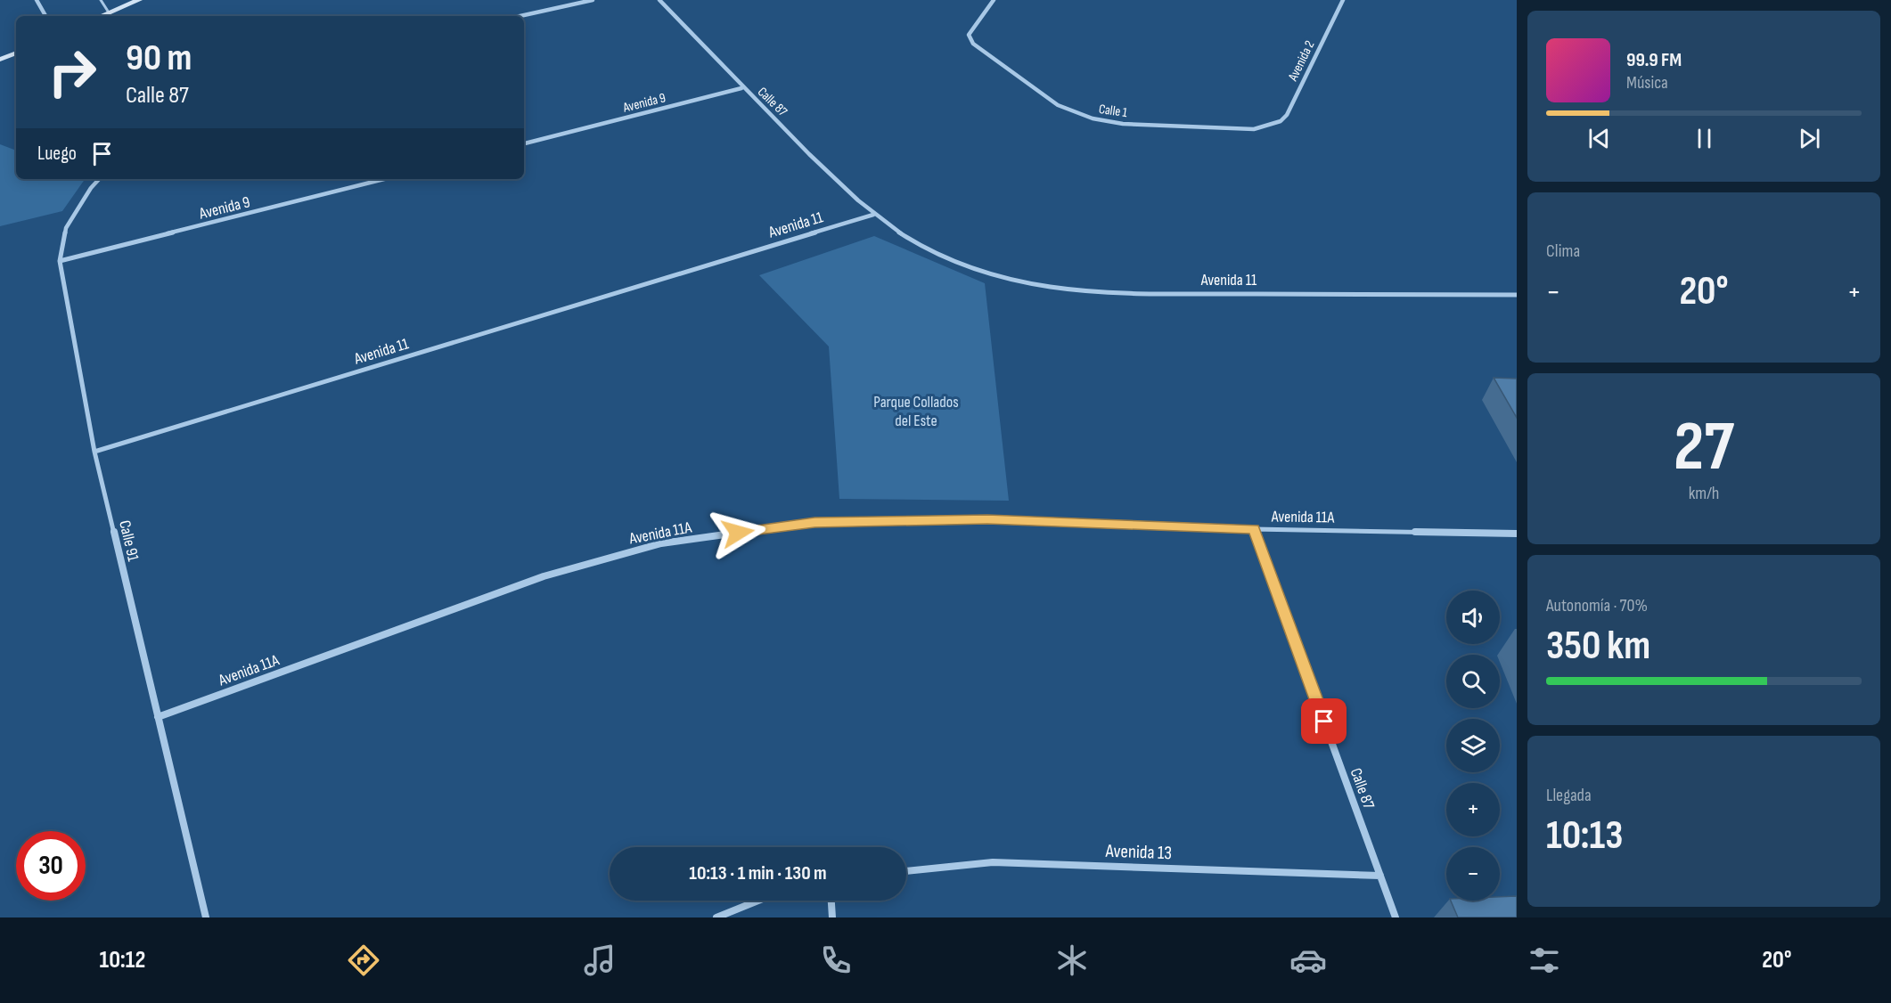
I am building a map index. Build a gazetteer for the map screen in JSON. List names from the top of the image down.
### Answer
{
  "streets": {
    "street": [
      "Avenida 2",
      "Calle 87",
      "Avenida 9",
      "Calle 1",
      "Avenida 11",
      "Avenida 11A",
      "Calle 91",
      "Avenida 13"
    ]
  },
  "crossings": [
    ["Avenida 2", "Calle 1"],
    ["Calle 87", "Avenida 9"],
    ["Calle 87", "Avenida 11"],
    ["Calle 87", "Avenida 11A"],
    ["Calle 87", "Avenida 13"],
    ["Avenida 9", "Calle 91"],
    ["Avenida 11", "Calle 91"],
    ["Avenida 11A", "Calle 91"]
  ],
  "parks": ["Parque Collados del Este"],
  "page": {
    "turn": ["90 m", "Calle 87"],
    "song": ["99.9 FM", "Música"],
    "then": "Luego",
    "tile": [
      "Clima",
      ["27", "km/h"],
      ["Autonomía · 70%", "350 km"],
      ["Llegada", "10:13"]
    ],
    "heat": ["−", "20°", "+"],
    "map_buttons": ["+", "−"],
    "limit": "30",
    "trip": "10:13 · 1 min · 130 m",
    "tabs": ["10:12", "20°"]
  }
}
